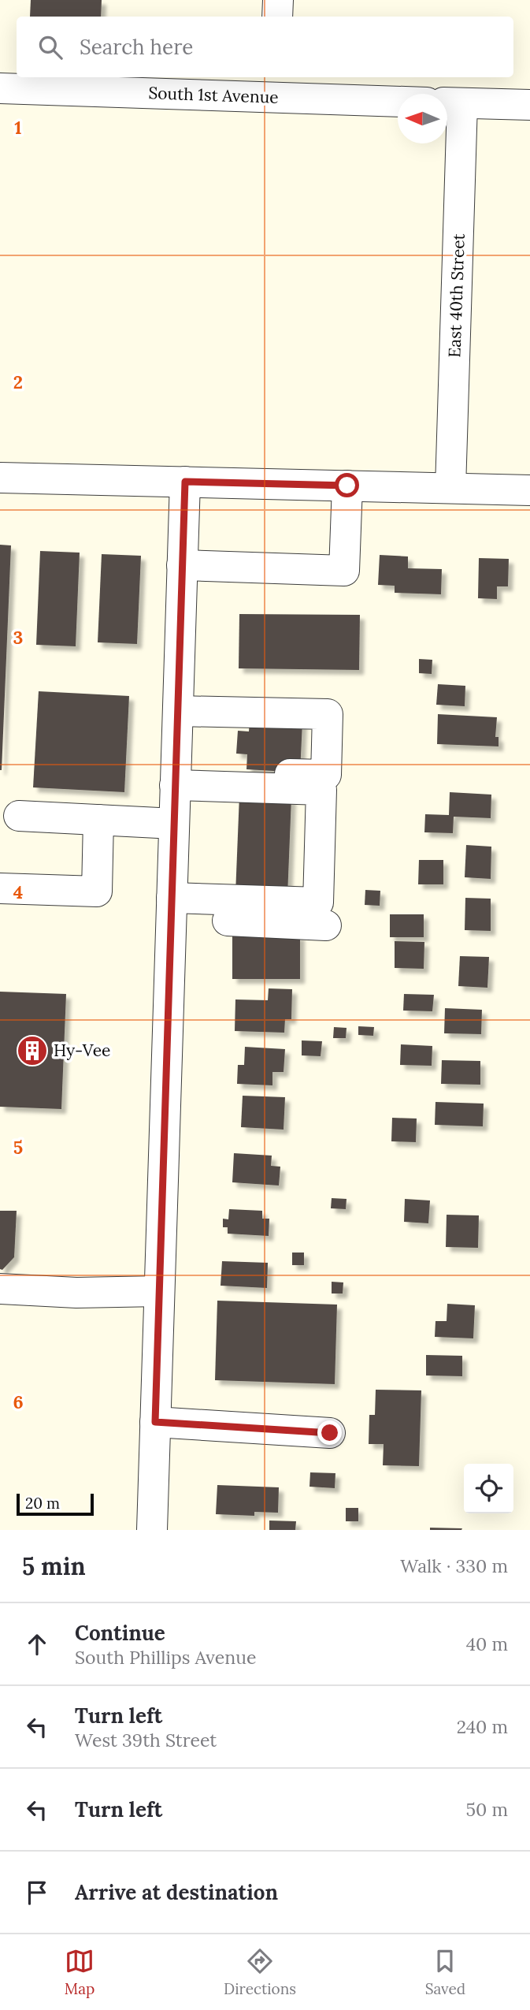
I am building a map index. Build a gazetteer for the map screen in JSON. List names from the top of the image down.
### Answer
{
  "streets": {
    "street": ["South 1st Avenue", "East 40th Street"]
  },
  "places": {
    "building": ["Hy-Vee"]
  },
  "scale_bar": "20 m",
  "north": "left",
  "page": {
    "search": "Search here",
    "scale": "20 m",
    "heading": ["5 min", "Walk · 330 m"],
    "list": [
      ["Continue", "South Phillips Avenue", "40 m"],
      ["Turn left", "West 39th Street", "240 m"],
      ["Turn left", "50 m"],
      "Arrive at destination"
    ],
    "nav": ["Map", "Directions", "Saved"]
  },
  "grid": {
    "rows": [
      "1",
      "2",
      "3",
      "4",
      "5",
      "6"
    ]
  }
}
